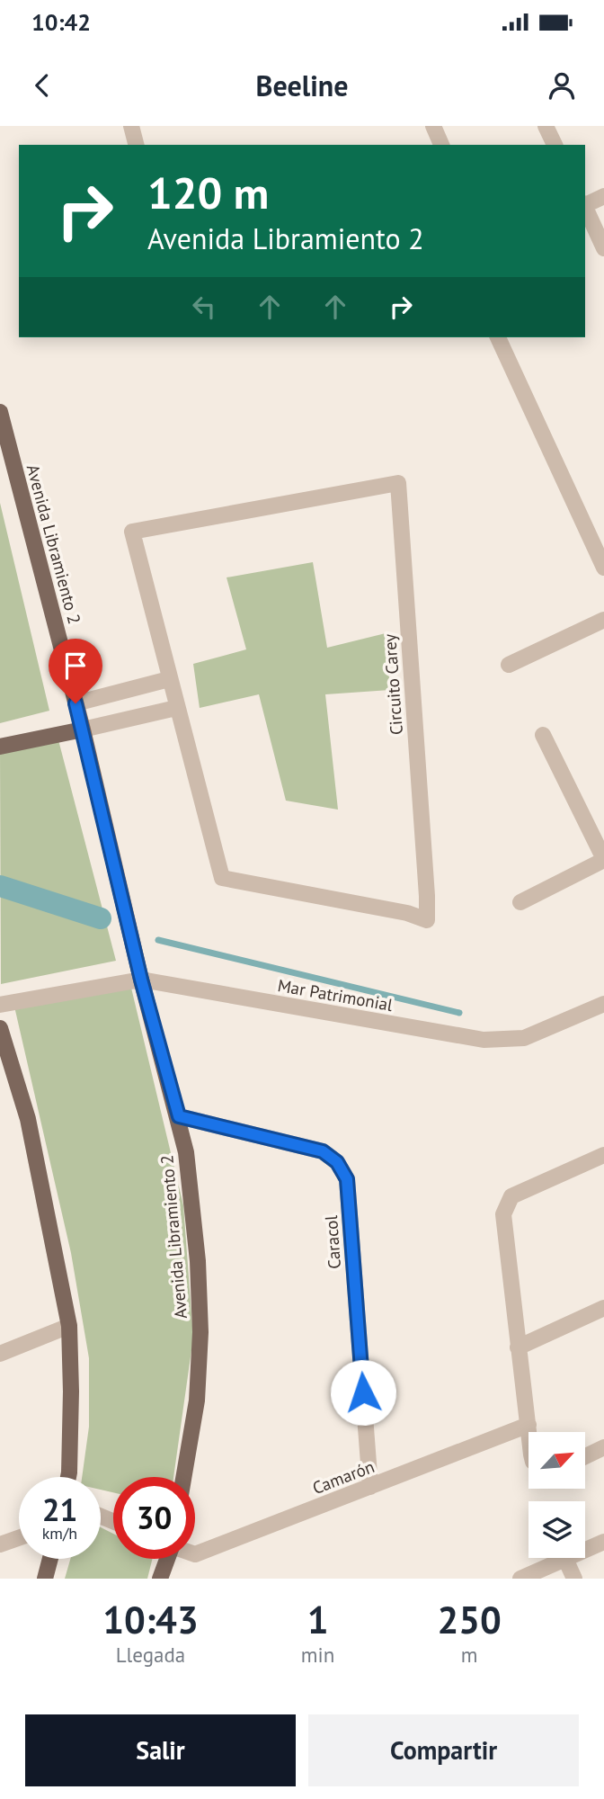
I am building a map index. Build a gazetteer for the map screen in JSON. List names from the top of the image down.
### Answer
{
  "streets": {
    "main road": ["Avenida Libramiento 2"],
    "street": [
      "Circuito Carey",
      "Mar Patrimonial",
      "Caracol",
      "Camarón"
    ]
  },
  "crossings": [
    ["Avenida Libramiento 2", "Mar Patrimonial"],
    ["Avenida Libramiento 2", "Caracol"],
    ["Caracol", "Camarón"]
  ],
  "north": "top right",
  "page": {
    "status": "10:42",
    "header": "Beeline",
    "turn": ["120 m", "Avenida Libramiento 2"],
    "speed": "21 km/h",
    "limit": "30",
    "eta": [
      "10:43",
      "Llegada",
      "1",
      "min",
      "250",
      "m"
    ],
    "buttons": ["Salir", "Compartir"]
  }
}
